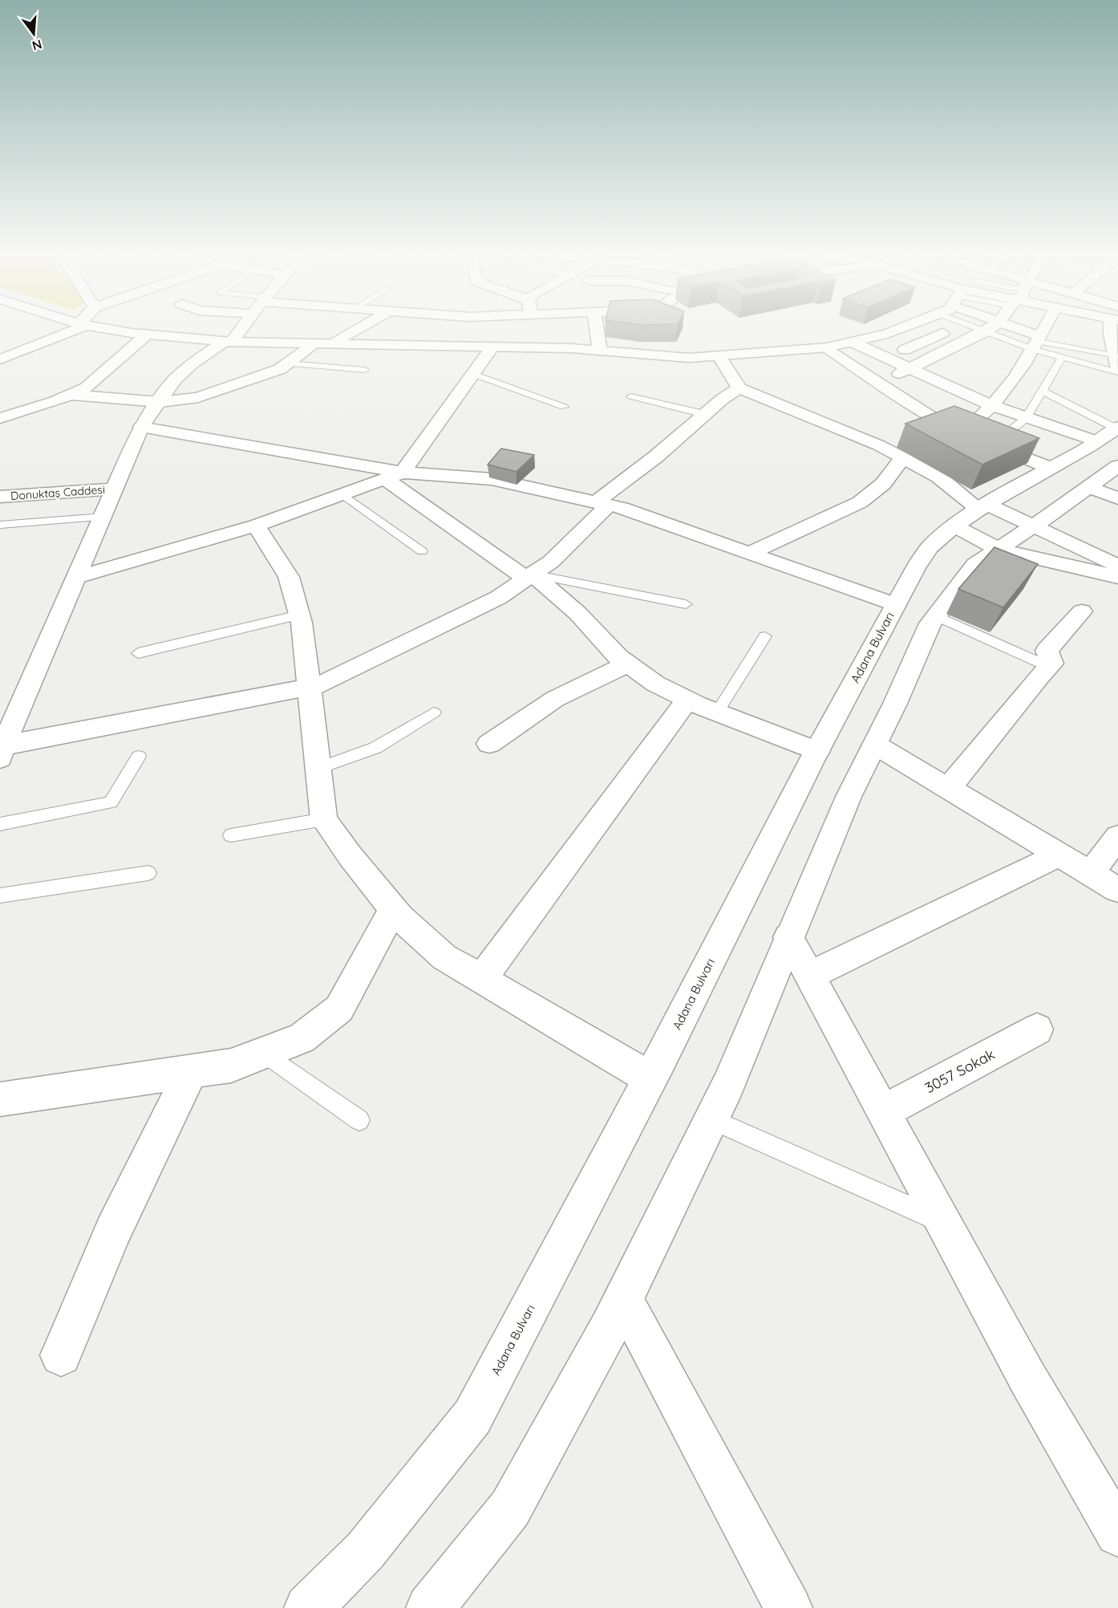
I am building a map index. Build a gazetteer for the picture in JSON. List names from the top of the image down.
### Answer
{
  "streets": {
    "street": ["Donuktaş Caddesi", "Adana Bulvarı", "3057 Sokak"]
  },
  "north": "bottom"
}
